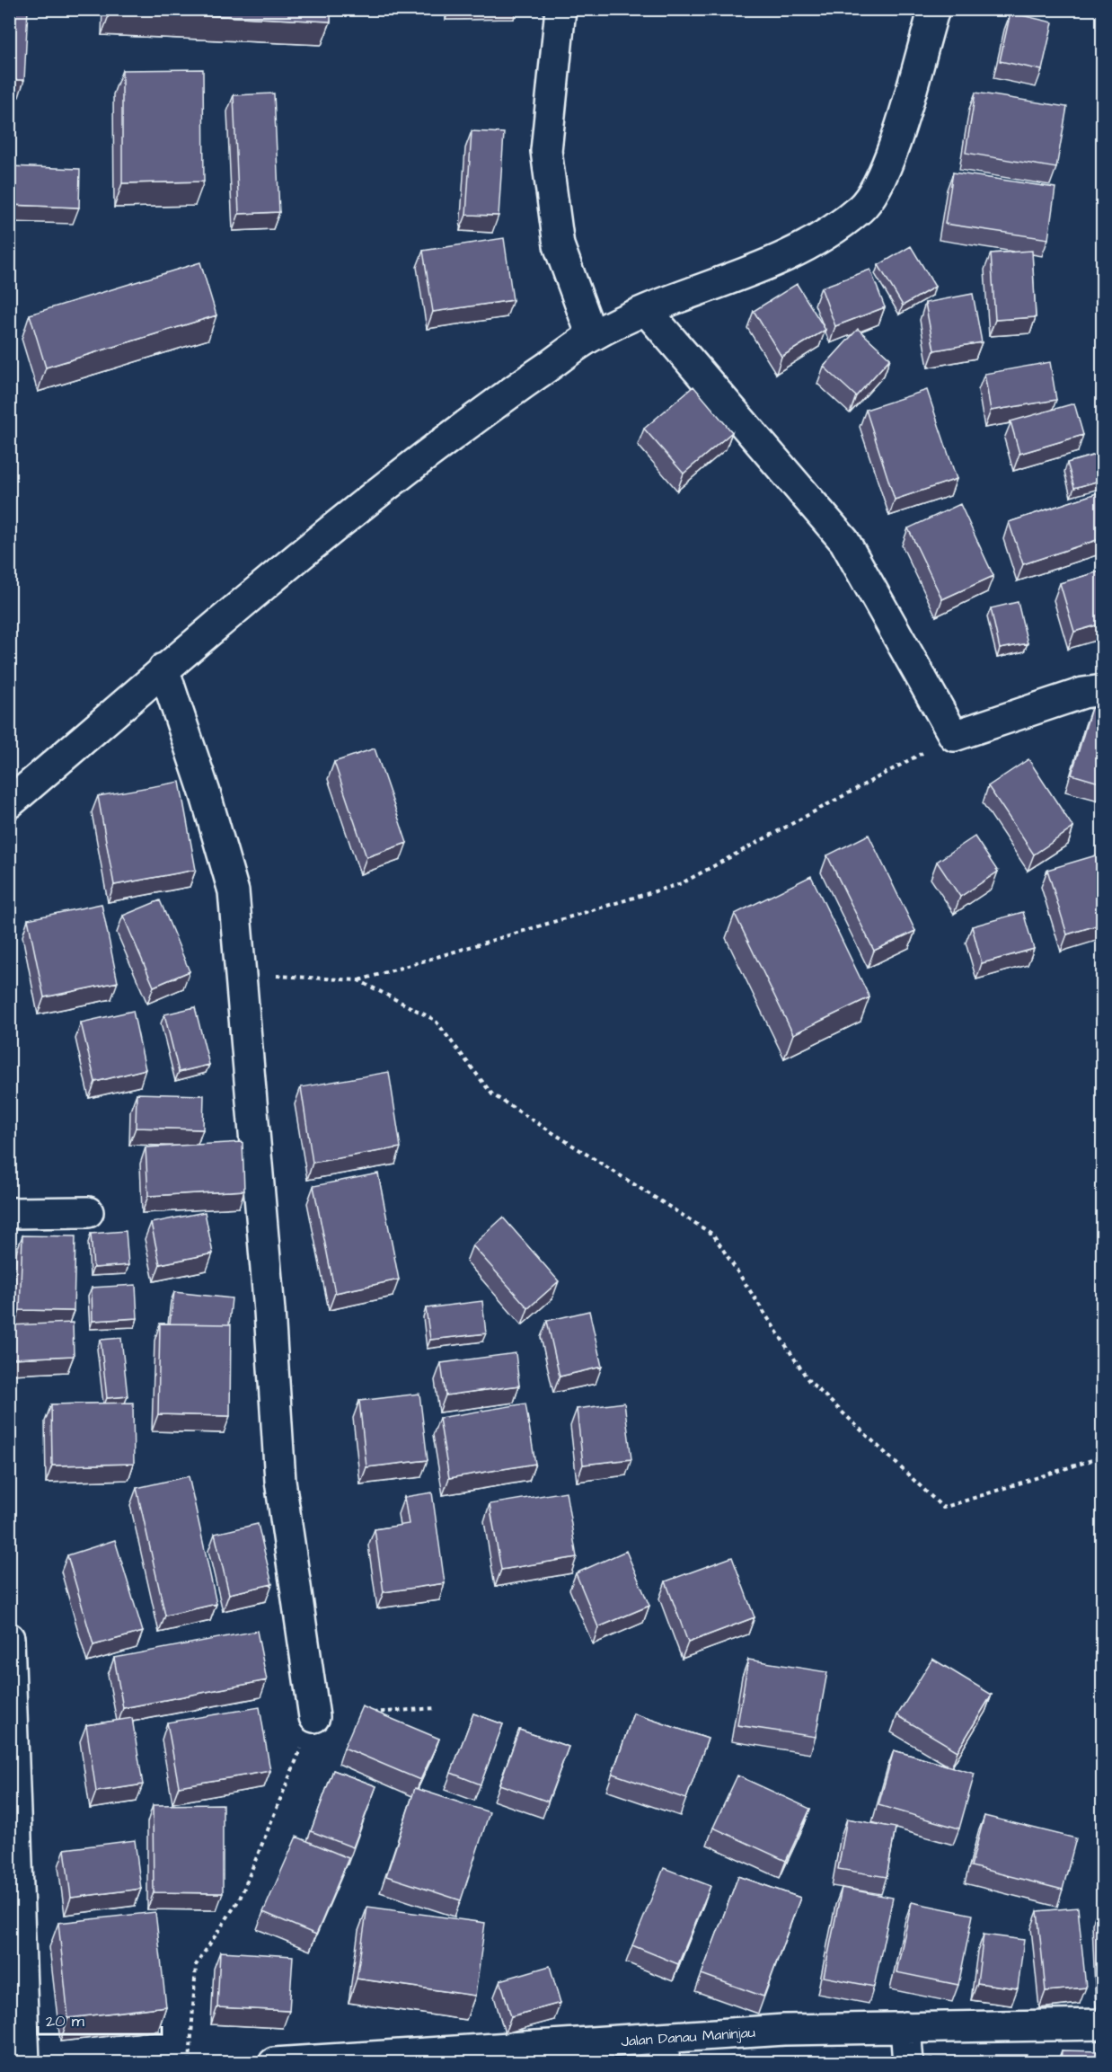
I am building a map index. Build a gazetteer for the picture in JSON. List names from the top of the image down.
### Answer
{
  "streets": {
    "street": ["Jalan Danau Maninjau"]
  },
  "scale_bar": "20 m"
}
